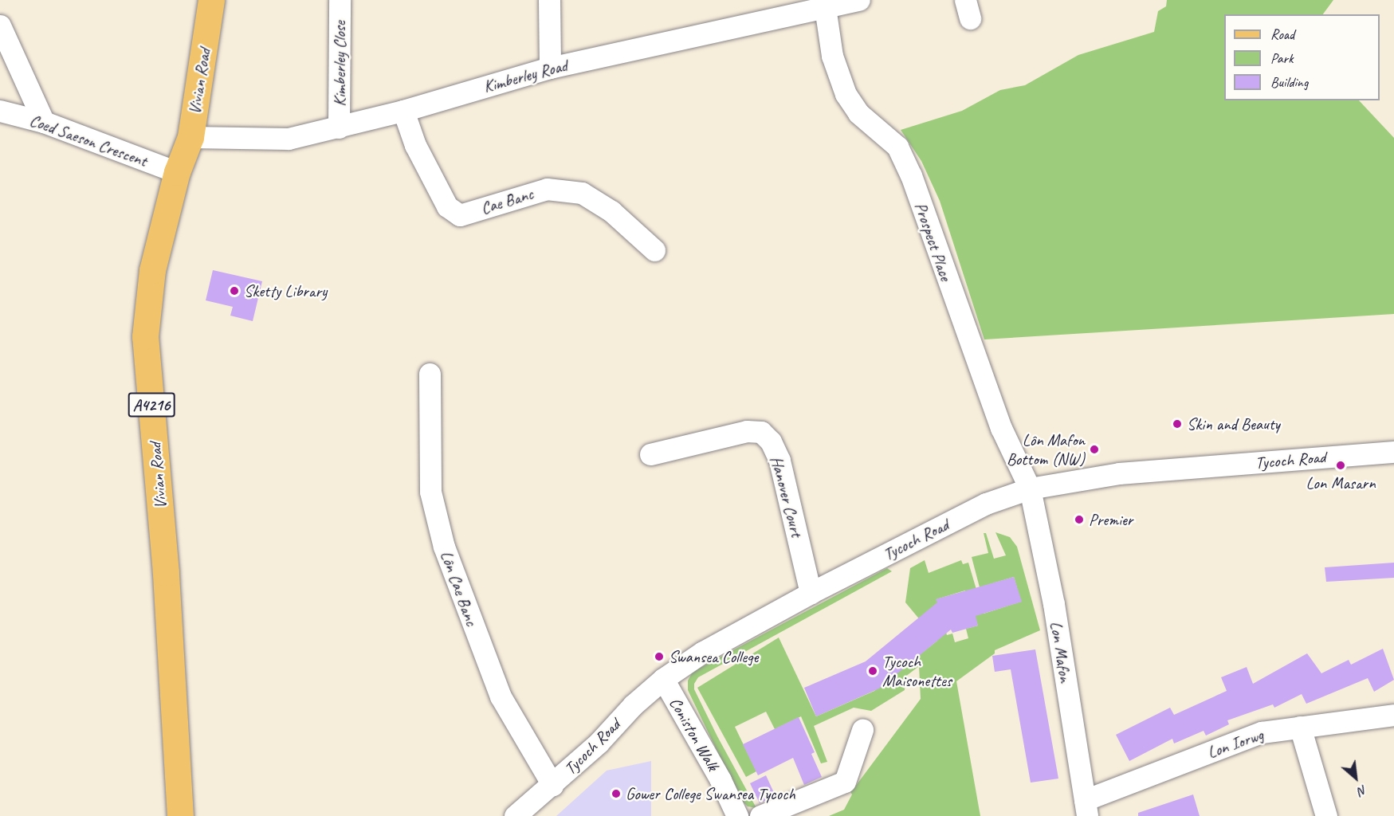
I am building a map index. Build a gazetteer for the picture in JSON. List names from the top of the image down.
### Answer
{
  "streets": {
    "main road": ["Vivian Road", "A4216"],
    "street": [
      "Kimberley Close",
      "Kimberley Road",
      "Coed Saeson Crescent",
      "Cae Banc",
      "Prospect Place",
      "Tycoch Road",
      "Hanover Court",
      "Lôn Cae Banc",
      "Lon Mafon",
      "Coniston Walk",
      "Lon Iorwg"
    ]
  },
  "crossings": [
    ["Kimberley Close", "Kimberley Road"],
    ["Kimberley Road", "Vivian Road"],
    ["Kimberley Road", "Cae Banc"],
    ["Kimberley Road", "Prospect Place"],
    ["Vivian Road", "Coed Saeson Crescent"],
    ["Prospect Place", "Tycoch Road"],
    ["Prospect Place", "Lon Mafon"],
    ["Tycoch Road", "Hanover Court"],
    ["Tycoch Road", "Lôn Cae Banc"],
    ["Tycoch Road", "Lon Mafon"],
    ["Tycoch Road", "Coniston Walk"],
    ["Lon Mafon", "Lon Iorwg"]
  ],
  "places": [
    "Sketty Library",
    "Skin and Beauty",
    "Lôn Mafon Bottom (NW)",
    "Lon Masarn",
    "Premier",
    "Swansea College",
    "Tycoch Maisonettes",
    "Gower College Swansea Tycoch"
  ],
  "legend": ["Road", "Park", "Building"],
  "north": "bottom right"
}
